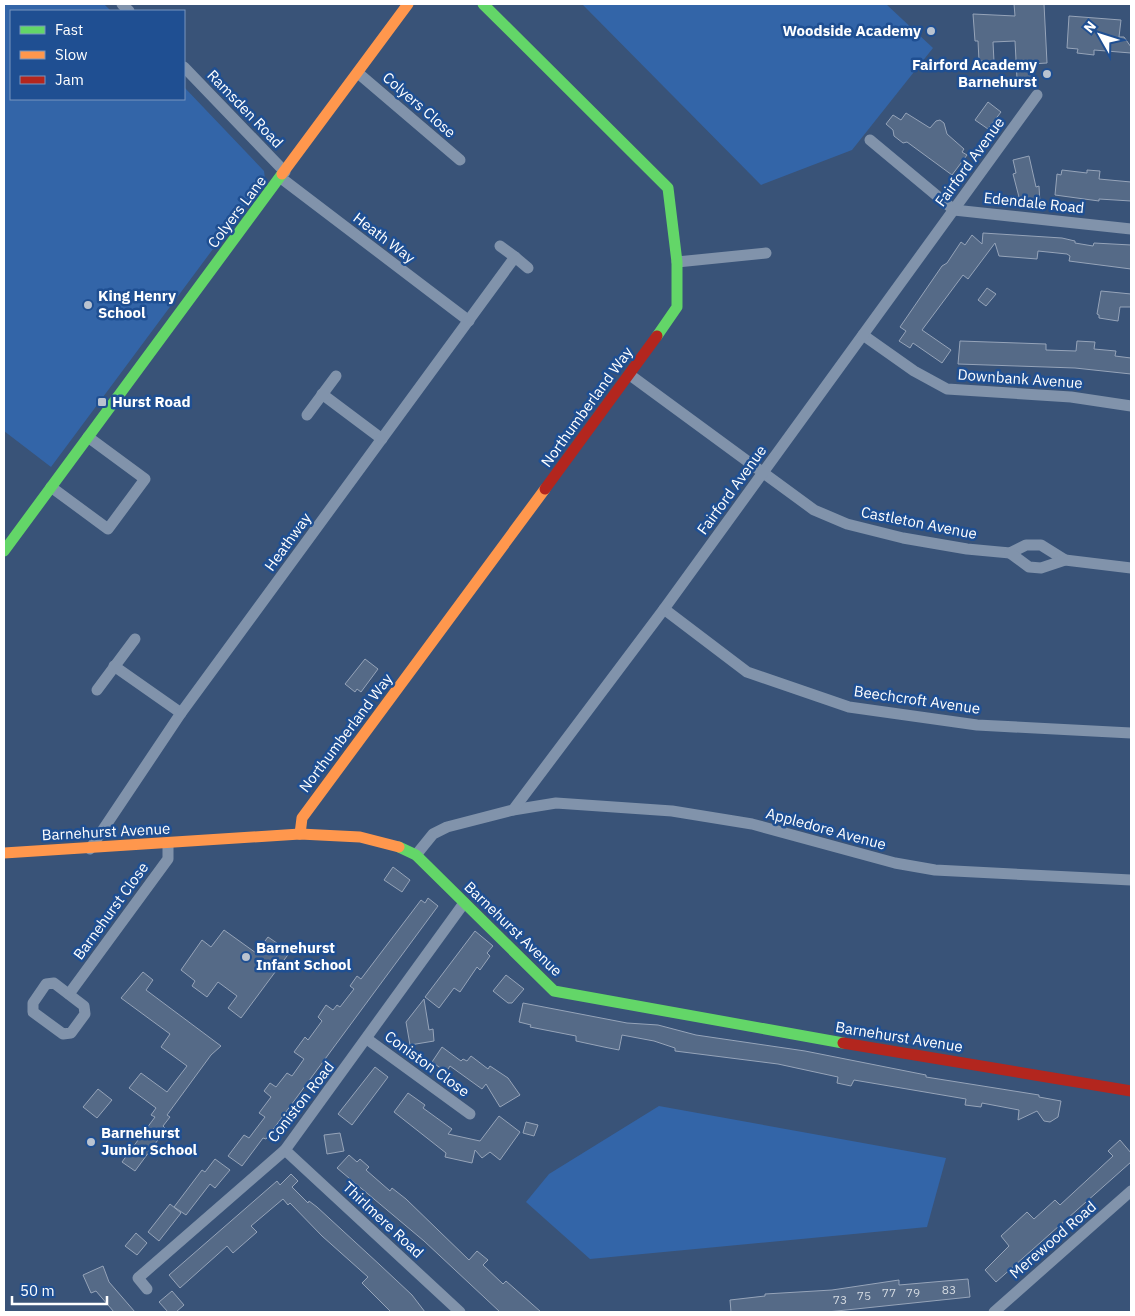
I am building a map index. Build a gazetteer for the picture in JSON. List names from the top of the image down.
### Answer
{
  "streets": {
    "street": [
      "Colyers Close",
      "Ramsden Road",
      "Fairford Avenue",
      "Edendale Road",
      "Colyers Lane",
      "Heath Way",
      "Downbank Avenue",
      "Northumberland Way",
      "Castleton Avenue",
      "Heathway",
      "Beechcroft Avenue",
      "Appledore Avenue",
      "Barnehurst Avenue",
      "Barnehurst Close",
      "Coniston Close",
      "Coniston Road",
      "Thirlmere Road",
      "Merewood Road"
    ]
  },
  "crossings": [
    ["Colyers Close", "Colyers Lane"],
    ["Ramsden Road", "Colyers Lane"],
    ["Ramsden Road", "Heath Way"],
    ["Fairford Avenue", "Edendale Road"],
    ["Fairford Avenue", "Downbank Avenue"],
    ["Fairford Avenue", "Castleton Avenue"],
    ["Fairford Avenue", "Beechcroft Avenue"],
    ["Fairford Avenue", "Appledore Avenue"],
    ["Colyers Lane", "Heath Way"],
    ["Heath Way", "Heathway"],
    ["Northumberland Way", "Castleton Avenue"],
    ["Northumberland Way", "Barnehurst Avenue"],
    ["Heathway", "Barnehurst Avenue"],
    ["Barnehurst Avenue", "Barnehurst Close"],
    ["Barnehurst Avenue", "Coniston Road"],
    ["Coniston Close", "Coniston Road"],
    ["Coniston Road", "Thirlmere Road"]
  ],
  "places": {
    "other": [
      "Woodside Academy",
      "Fairford Academy Barnehurst",
      "King Henry School",
      "Barnehurst Infant School",
      "Barnehurst Junior School"
    ],
    "transit": ["Hurst Road"]
  },
  "house_numbers": [
    "83",
    "77",
    "79",
    "75",
    "73"
  ],
  "legend": ["Fast", "Slow", "Jam"],
  "scale_bar": "50 m",
  "north": "top left"
}
